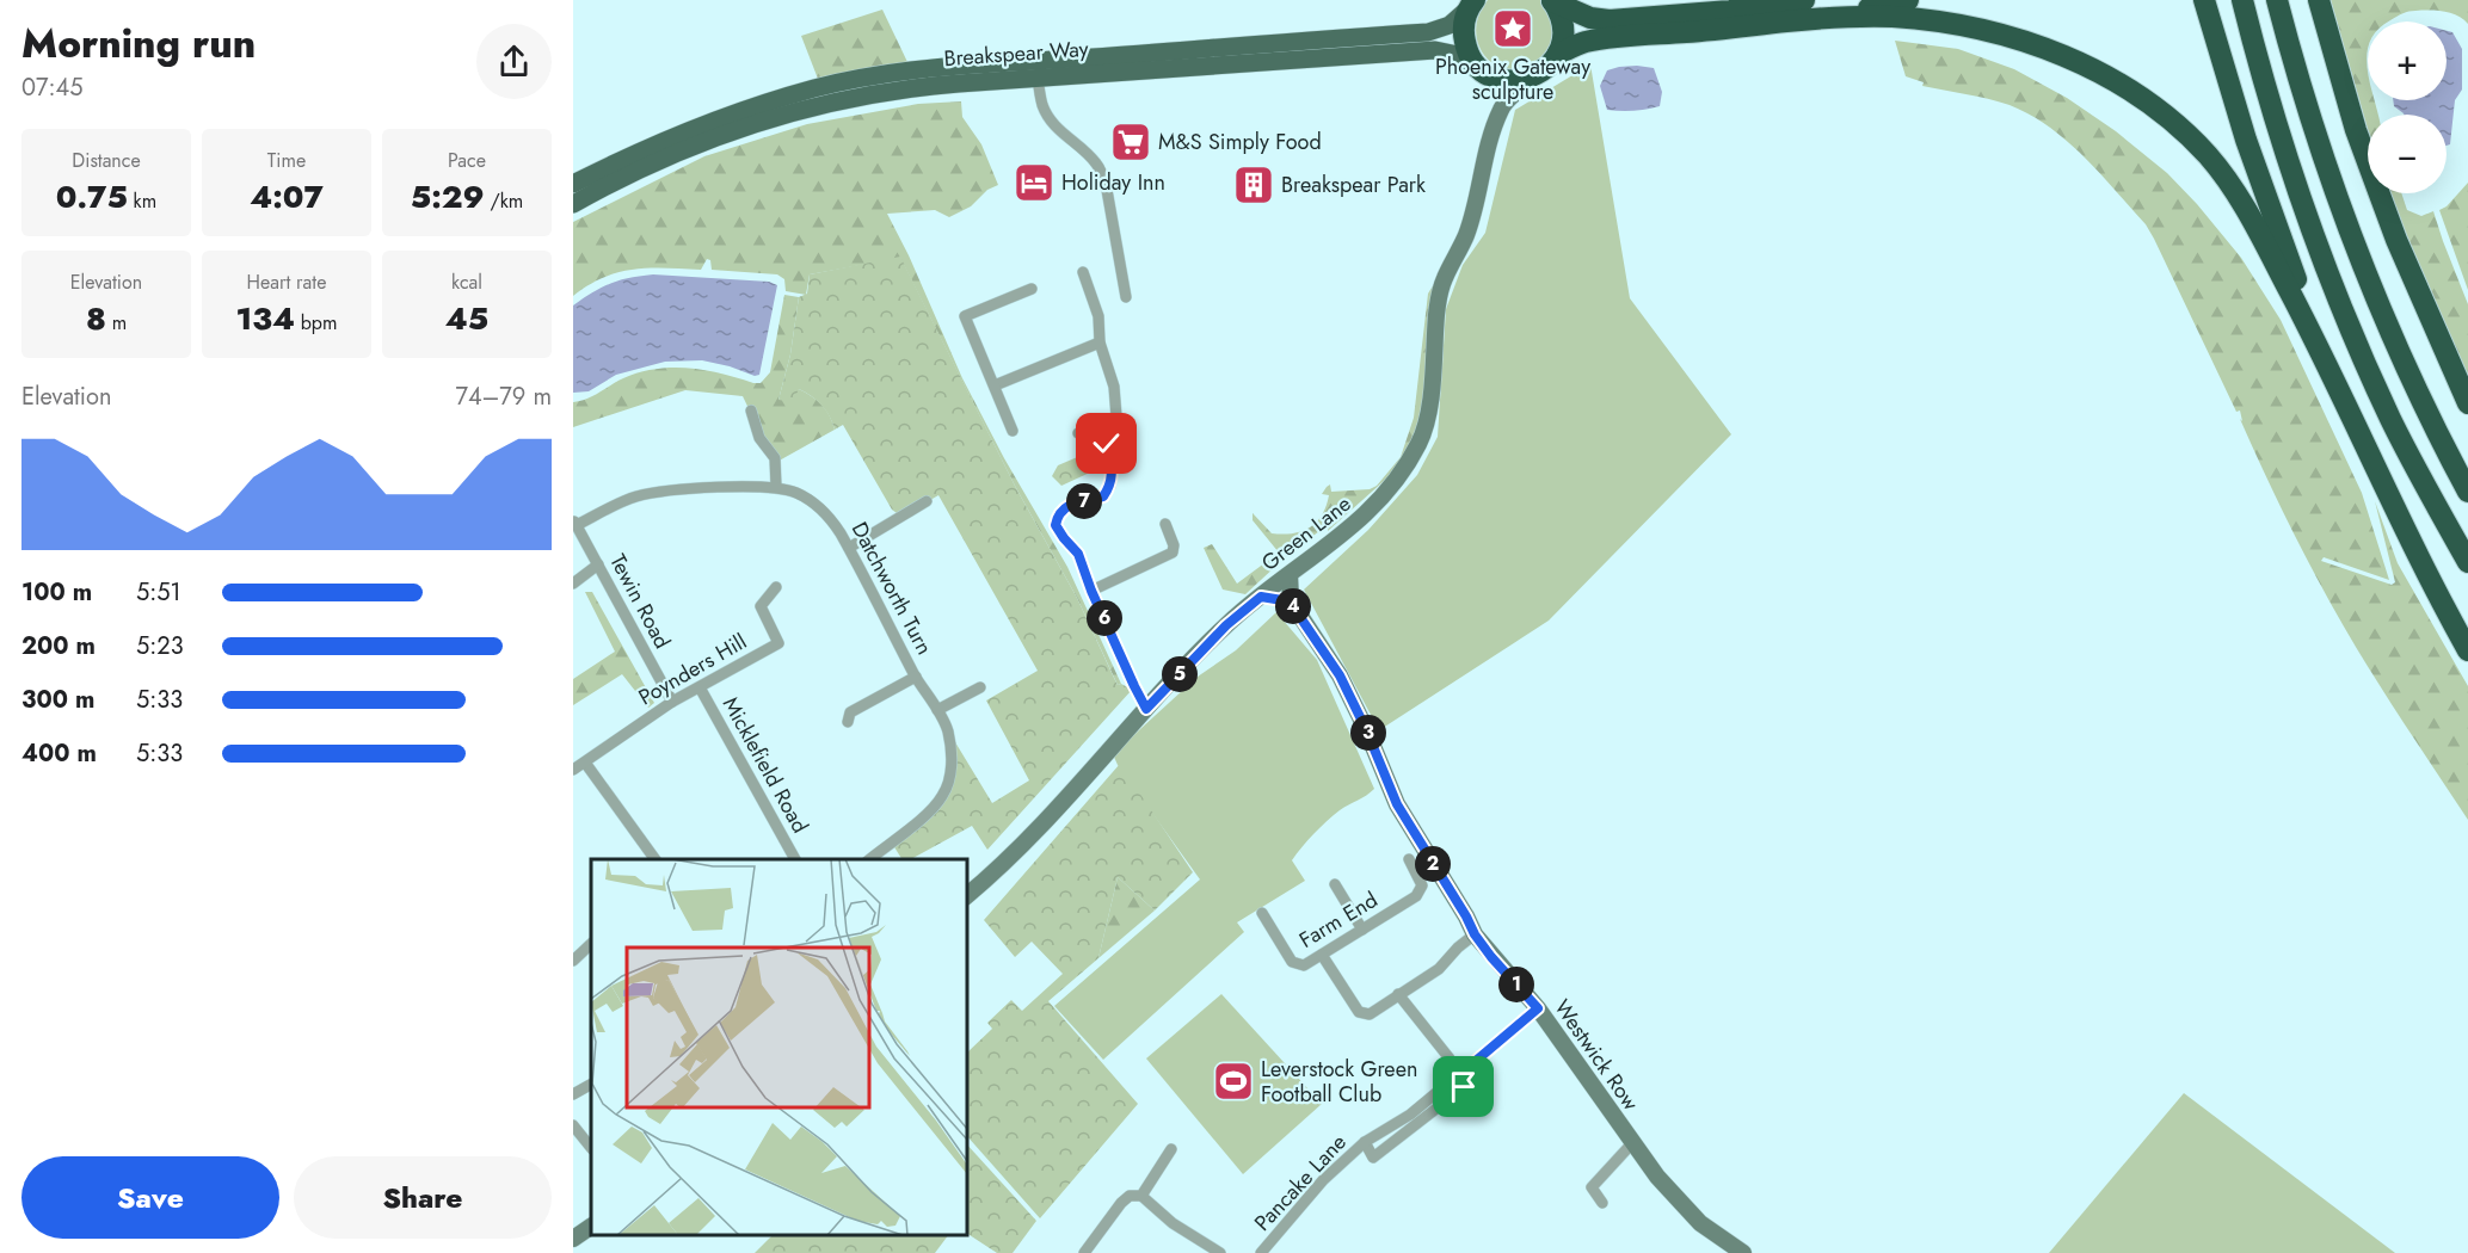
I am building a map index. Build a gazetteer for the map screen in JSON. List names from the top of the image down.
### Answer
{
  "streets": {
    "main road": ["Breakspear Way"],
    "street": [
      "Green Lane",
      "Datchworth Turn",
      "Tewin Road",
      "Poynders Hill",
      "Micklefield Road",
      "Farm End",
      "Westwick Row",
      "Pancake Lane"
    ]
  },
  "crossings": [
    ["Datchworth Turn", "Tewin Road"],
    ["Tewin Road", "Poynders Hill"],
    ["Poynders Hill", "Micklefield Road"]
  ],
  "places": {
    "place": ["Phoenix Gateway sculpture"],
    "supermarket": ["M&S Simply Food"],
    "hotel": ["Holiday Inn"],
    "building": ["Breakspear Park"],
    "sports": ["Leverstock Green Football Club"]
  },
  "page": {
    "heading": ["Morning run", "07:45"],
    "map_buttons": ["+", "−"],
    "stats": [
      ["Distance", "0.75 km"],
      ["Time", "4:07"],
      ["Pace", "5:29 /km"],
      ["Elevation", "8 m"],
      ["Heart rate", "134 bpm"],
      ["kcal", "45"]
    ],
    "chart": ["Elevation", "74–79 m"],
    "pins": [
      "7",
      "4",
      "6",
      "5",
      "3",
      "2",
      "1"
    ],
    "list": [
      {
        "name": "100 m",
        "note": "5:51"
      },
      {
        "name": "200 m",
        "note": "5:23"
      },
      {
        "name": "300 m",
        "note": "5:33"
      },
      {
        "name": "400 m",
        "note": "5:33"
      }
    ],
    "buttons": ["Save", "Share"]
  }
}
